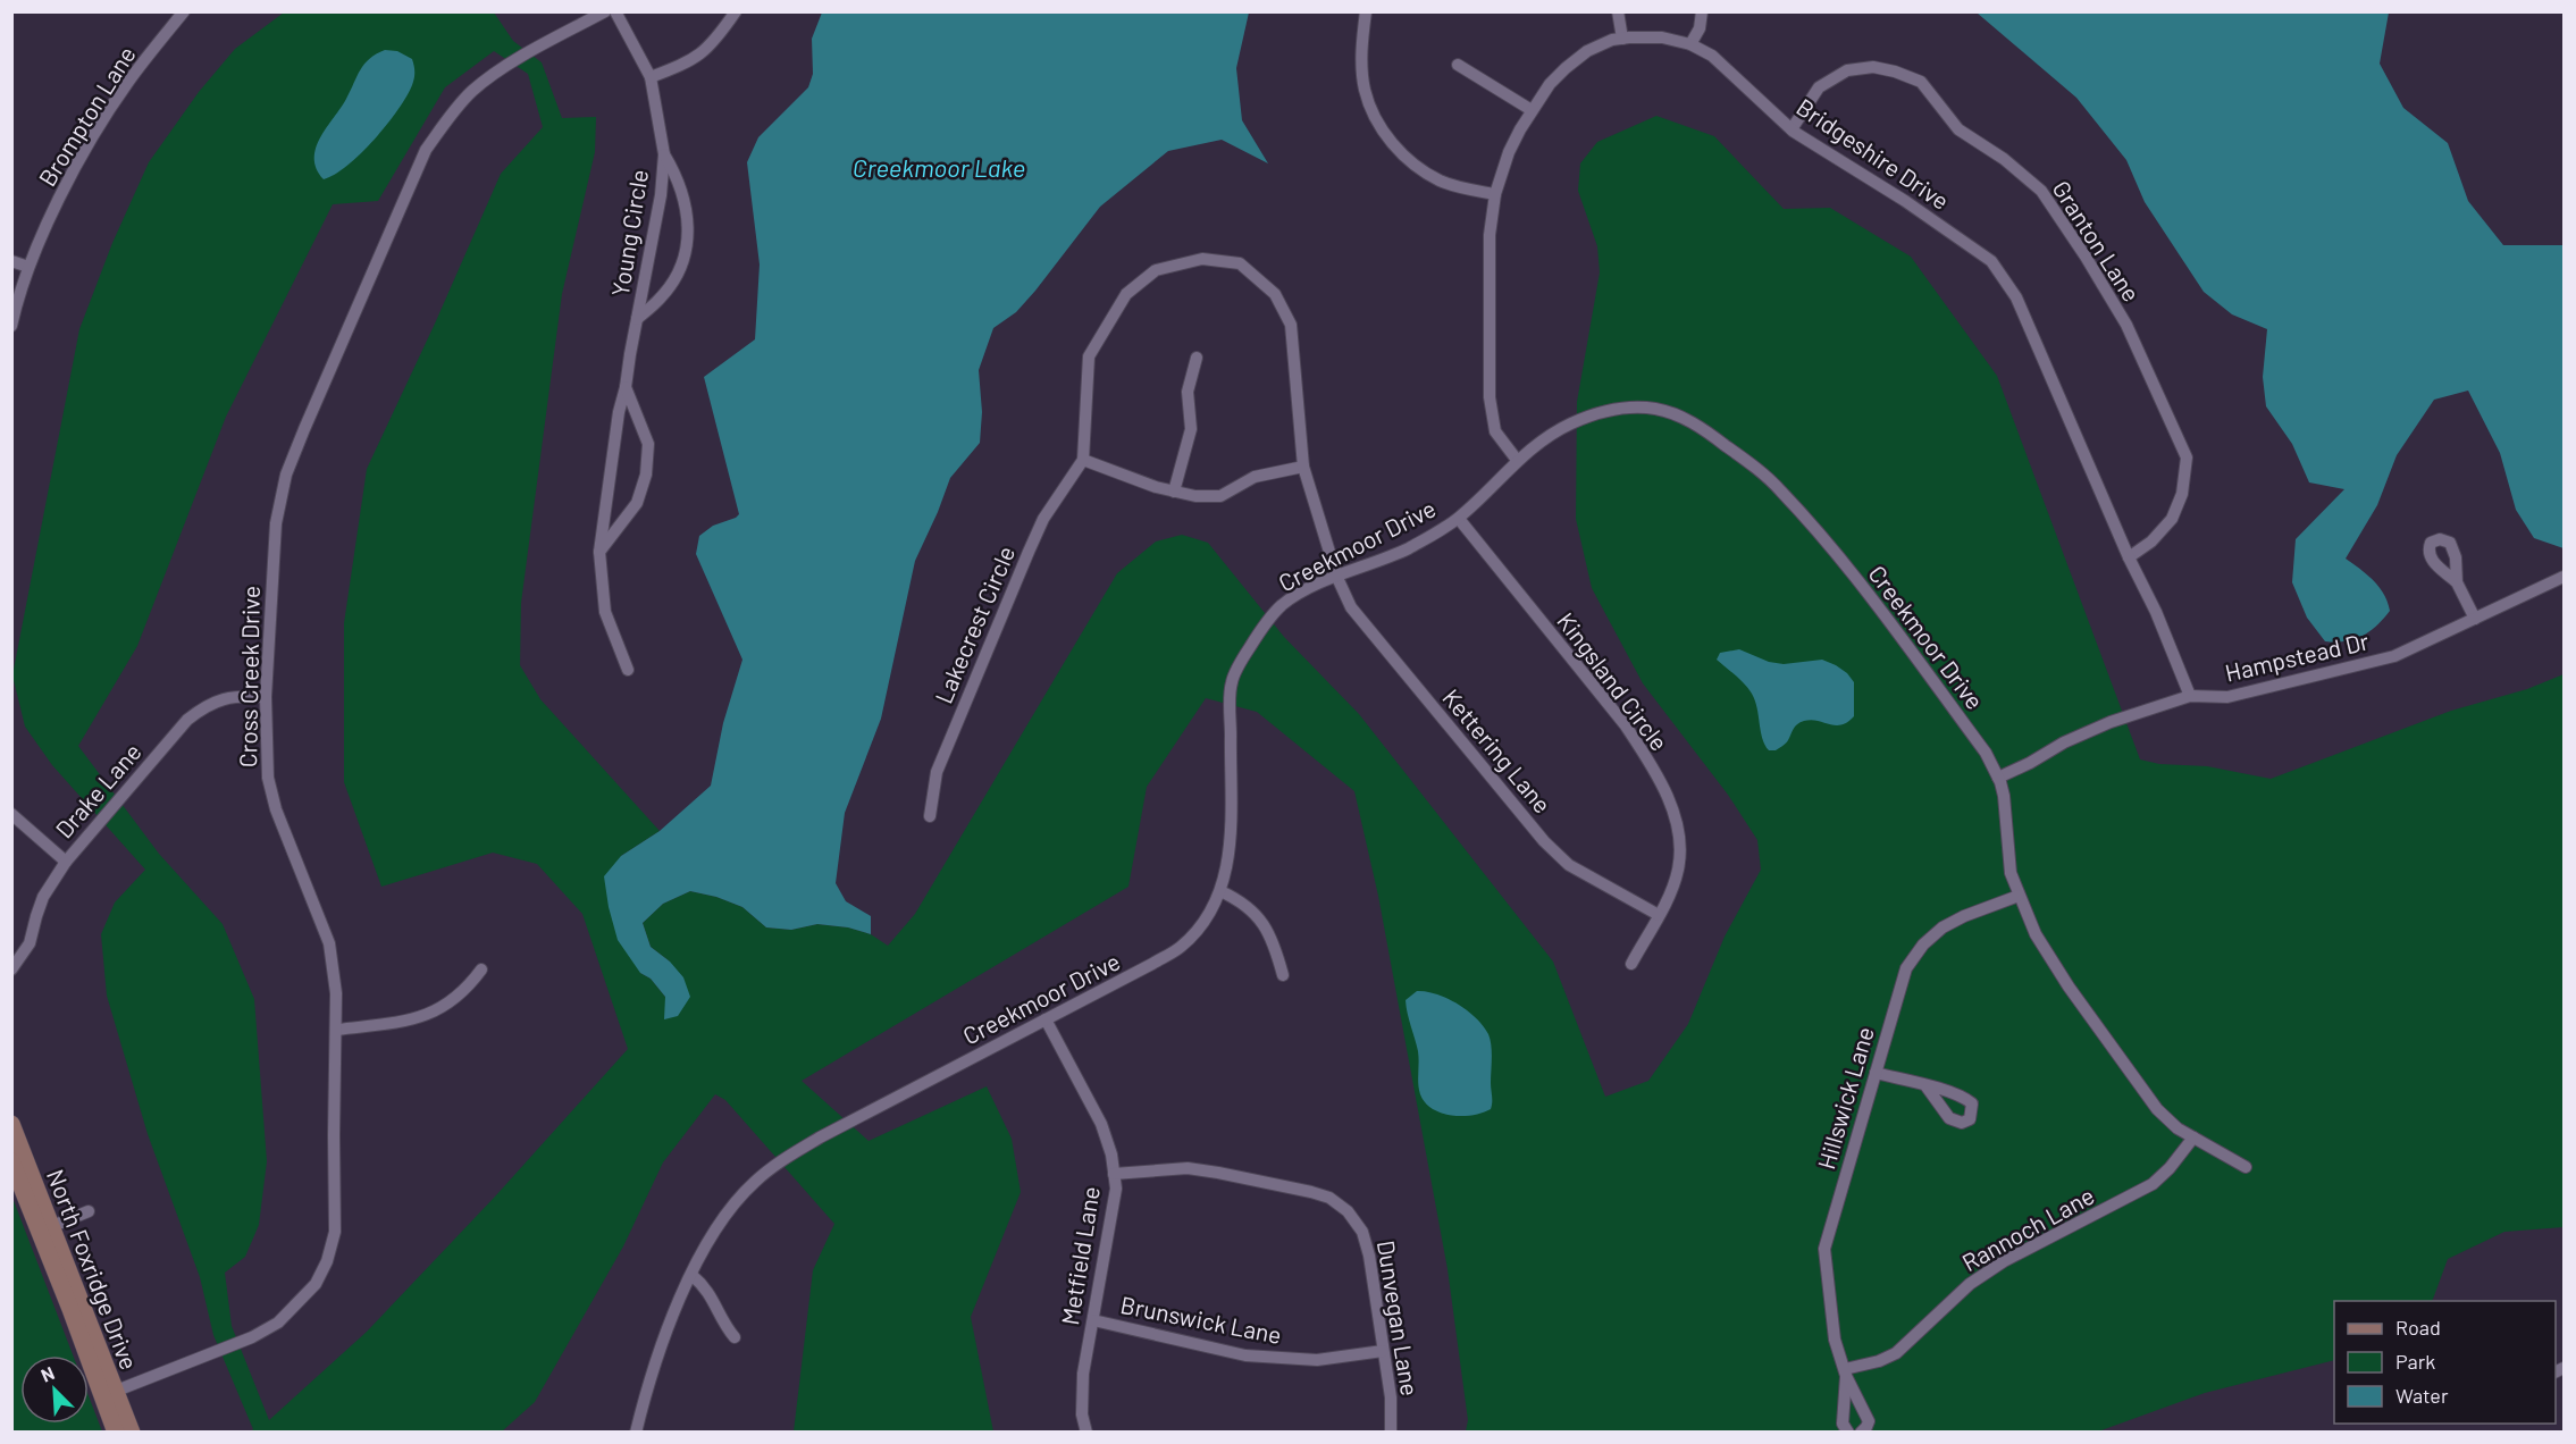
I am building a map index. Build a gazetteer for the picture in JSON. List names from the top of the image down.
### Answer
{
  "streets": {
    "street": [
      "Brompton Lane",
      "Bridgeshire Drive",
      "Young Circle",
      "Granton Lane",
      "Creekmoor Drive",
      "Lakecrest Circle",
      "Hampstead Dr",
      "Cross Creek Drive",
      "Kingsland Circle",
      "Kettering Lane",
      "Drake Lane",
      "Hillswick Lane",
      "Rannoch Lane",
      "Metfield Lane",
      "North Foxridge Drive",
      "Dunvegan Lane",
      "Brunswick Lane"
    ]
  },
  "crossings": [
    ["Bridgeshire Drive", "Granton Lane"],
    ["Bridgeshire Drive", "Creekmoor Drive"],
    ["Bridgeshire Drive", "Hampstead Dr"],
    ["Creekmoor Drive", "Hampstead Dr"],
    ["Creekmoor Drive", "Kingsland Circle"],
    ["Creekmoor Drive", "Kettering Lane"],
    ["Creekmoor Drive", "Hillswick Lane"],
    ["Creekmoor Drive", "Rannoch Lane"],
    ["Creekmoor Drive", "Metfield Lane"],
    ["Cross Creek Drive", "Drake Lane"],
    ["Cross Creek Drive", "North Foxridge Drive"],
    ["Kingsland Circle", "Kettering Lane"],
    ["Hillswick Lane", "Rannoch Lane"],
    ["Metfield Lane", "Dunvegan Lane"],
    ["Metfield Lane", "Brunswick Lane"],
    ["Dunvegan Lane", "Brunswick Lane"]
  ],
  "water": ["Creekmoor Lake"],
  "legend": ["Road", "Park", "Water"],
  "north": "top left"
}
